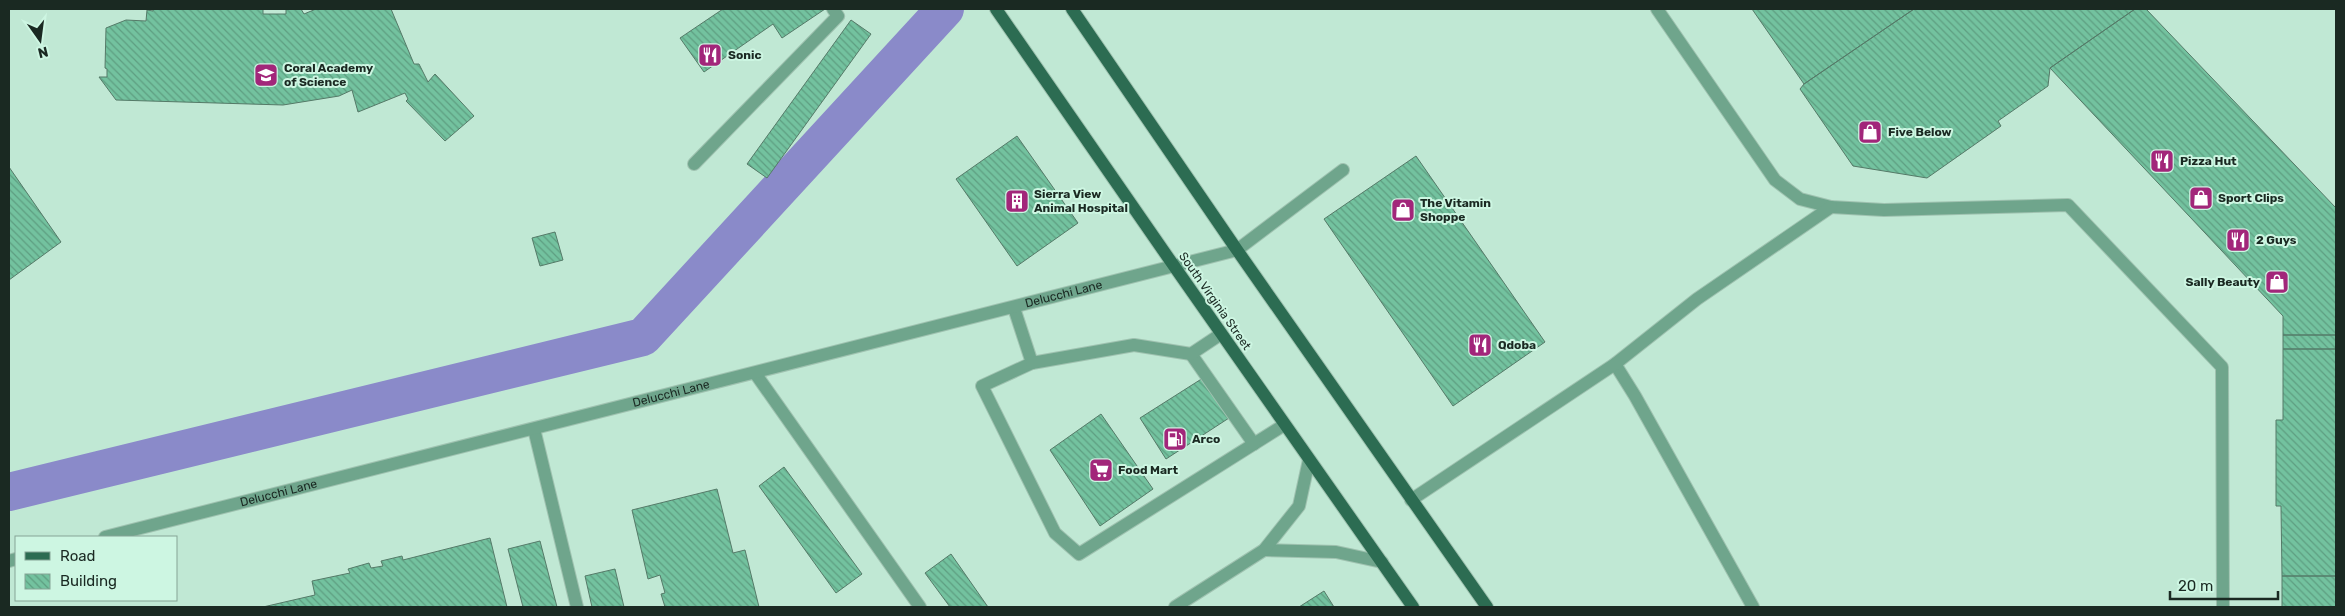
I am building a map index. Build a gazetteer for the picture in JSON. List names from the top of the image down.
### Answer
{
  "streets": {
    "main road": ["South Virginia Street"],
    "street": ["Delucchi Lane"]
  },
  "crossings": [
    ["Delucchi Lane", "South Virginia Street"]
  ],
  "places": {
    "restaurant": [
      "Sonic",
      "Pizza Hut",
      "2 Guys",
      "Qdoba"
    ],
    "school or university": ["Coral Academy of Science"],
    "shop": [
      "Five Below",
      "Sport Clips",
      "The Vitamin Shoppe",
      "Sally Beauty"
    ],
    "building": ["Sierra View Animal Hospital"],
    "fuel station": ["Arco"],
    "supermarket": ["Food Mart"]
  },
  "legend": ["Road", "Building"],
  "scale_bar": "20 m",
  "north": "bottom"
}
